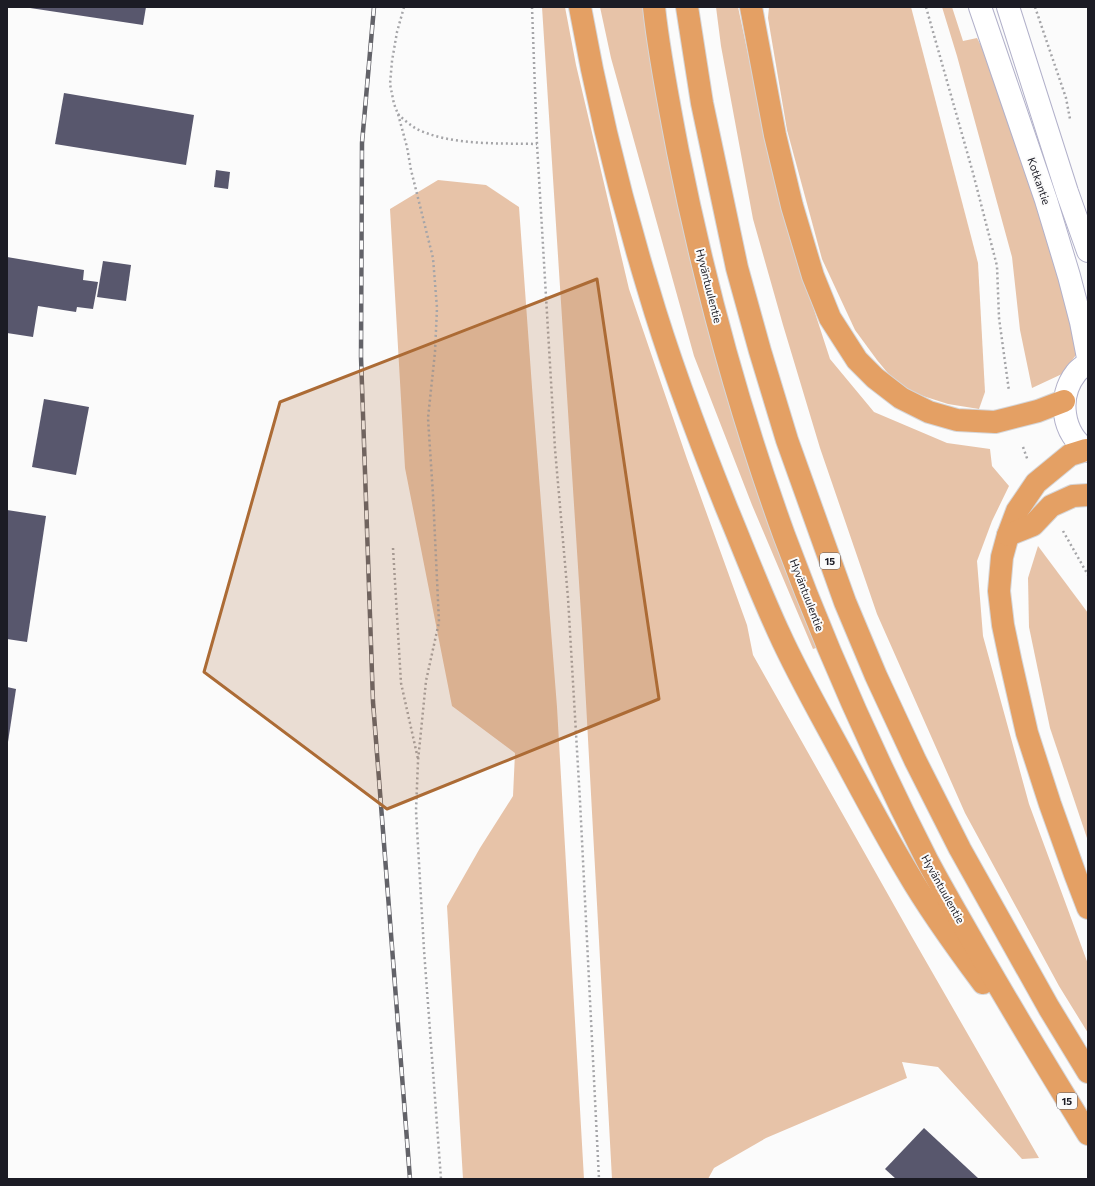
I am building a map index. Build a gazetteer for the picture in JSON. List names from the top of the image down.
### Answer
{
  "streets": {
    "highway": ["Hyväntuulentie", "15"],
    "street": ["Kotkantie"]
  }
}
